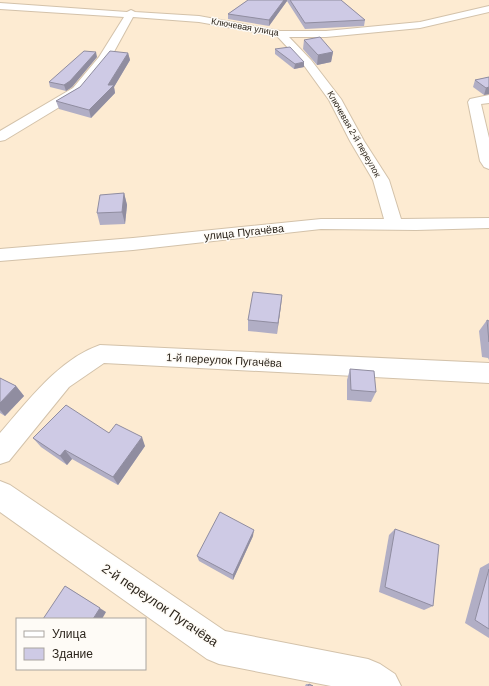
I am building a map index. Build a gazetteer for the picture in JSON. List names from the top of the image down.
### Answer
{
  "streets": {
    "street": [
      "Ключевая улица",
      "Ключевая 2-й переулок",
      "улица Пугачёва",
      "1-й переулок Пугачёва",
      "2-й переулок Пугачёва"
    ]
  },
  "crossings": [
    ["Ключевая улица", "Ключевая 2-й переулок"],
    ["Ключевая 2-й переулок", "улица Пугачёва"]
  ],
  "legend": ["Улица", "Здание"]
}
